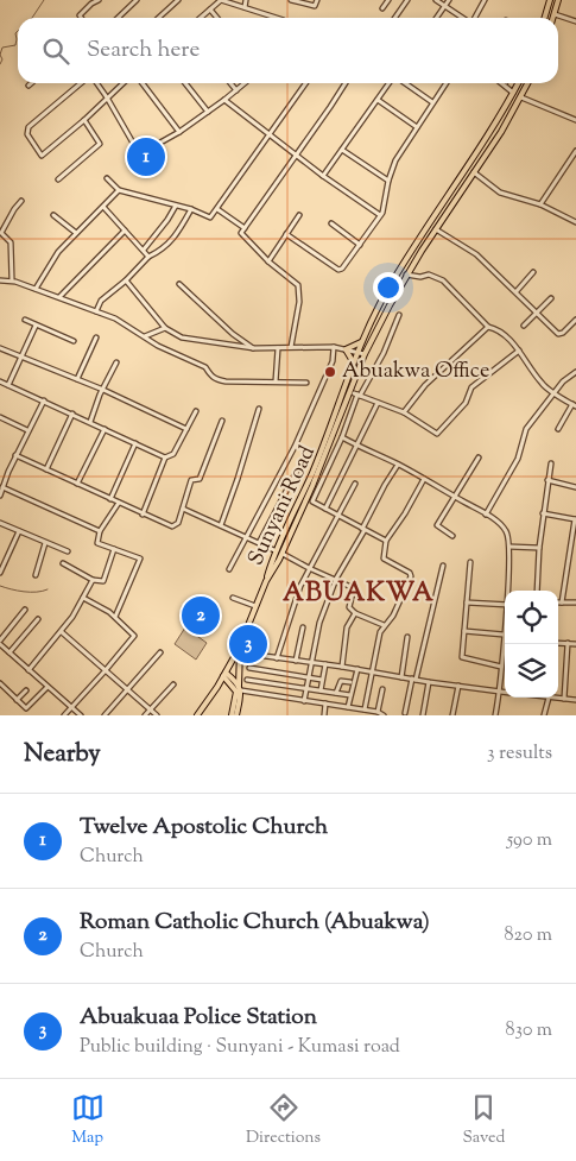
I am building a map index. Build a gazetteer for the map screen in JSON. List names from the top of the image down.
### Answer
{
  "streets": {
    "main road": ["Sunyani Road"]
  },
  "districts": ["ABUAKWA"],
  "places": ["Abuakwa Office"],
  "page": {
    "search": "Search here",
    "pins": ["1", "2", "3"],
    "heading": ["Nearby", "3 results"],
    "list": [
      {
        "mark": "1",
        "name": "Twelve Apostolic Church",
        "note": "Church",
        "value": "590 m"
      },
      {
        "mark": "2",
        "name": "Roman Catholic Church (Abuakwa)",
        "note": "Church",
        "value": "820 m"
      },
      {
        "mark": "3",
        "name": "Abuakuaa Police Station",
        "note": "Public building · Sunyani - Kumasi road",
        "value": "830 m"
      }
    ],
    "nav": ["Map", "Directions", "Saved"]
  }
}
